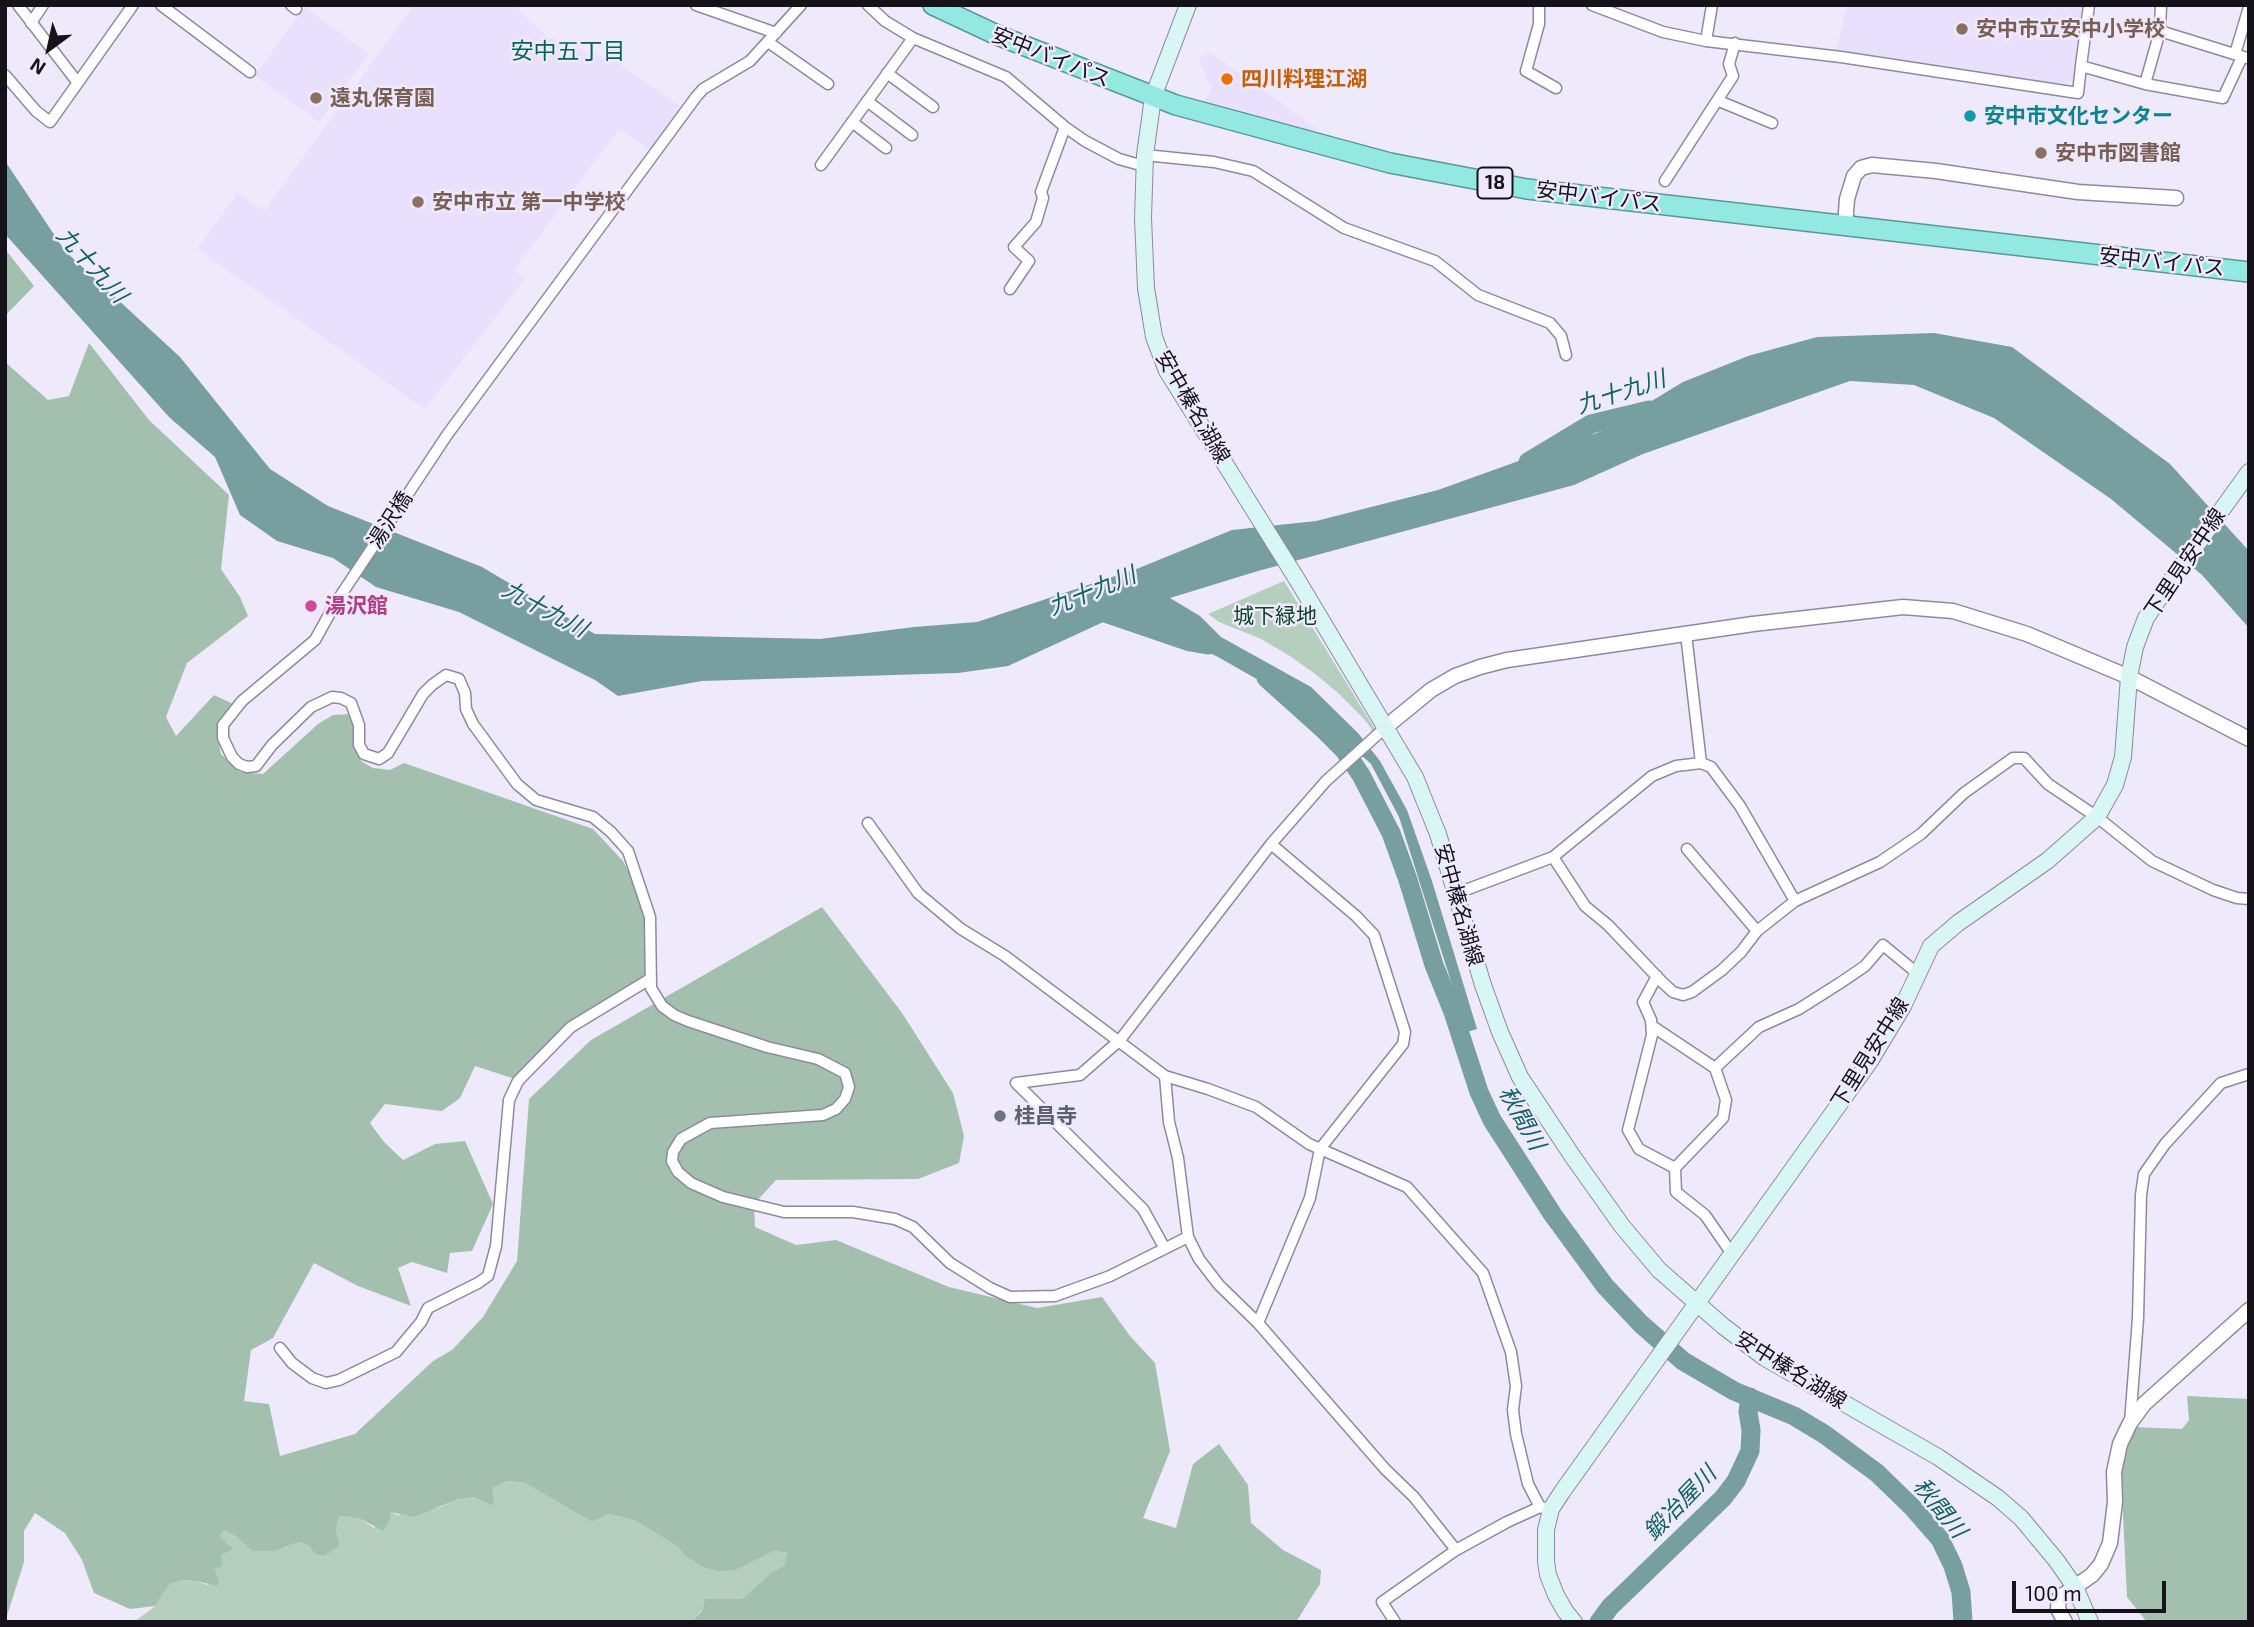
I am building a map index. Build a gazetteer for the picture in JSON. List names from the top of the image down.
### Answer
{
  "streets": {
    "highway": ["安中バイパス", "18"],
    "main road": ["安中榛名湖線", "下里見安中線"],
    "street": ["湯沢橋"]
  },
  "crossings": [
    ["安中バイパス", "安中榛名湖線"],
    ["安中榛名湖線", "下里見安中線"]
  ],
  "districts": ["安中五丁目"],
  "water": ["九十九川", "秋間川", "鍛冶屋川"],
  "parks": ["城下緑地"],
  "places": [
    "安中市立安中小学校",
    "四川料理江湖",
    "遠丸保育園",
    "安中市文化センター",
    "安中市図書館",
    "安中市立 第一中学校",
    "湯沢館",
    "桂昌寺"
  ],
  "scale_bar": "100 m",
  "north": "bottom left"
}
